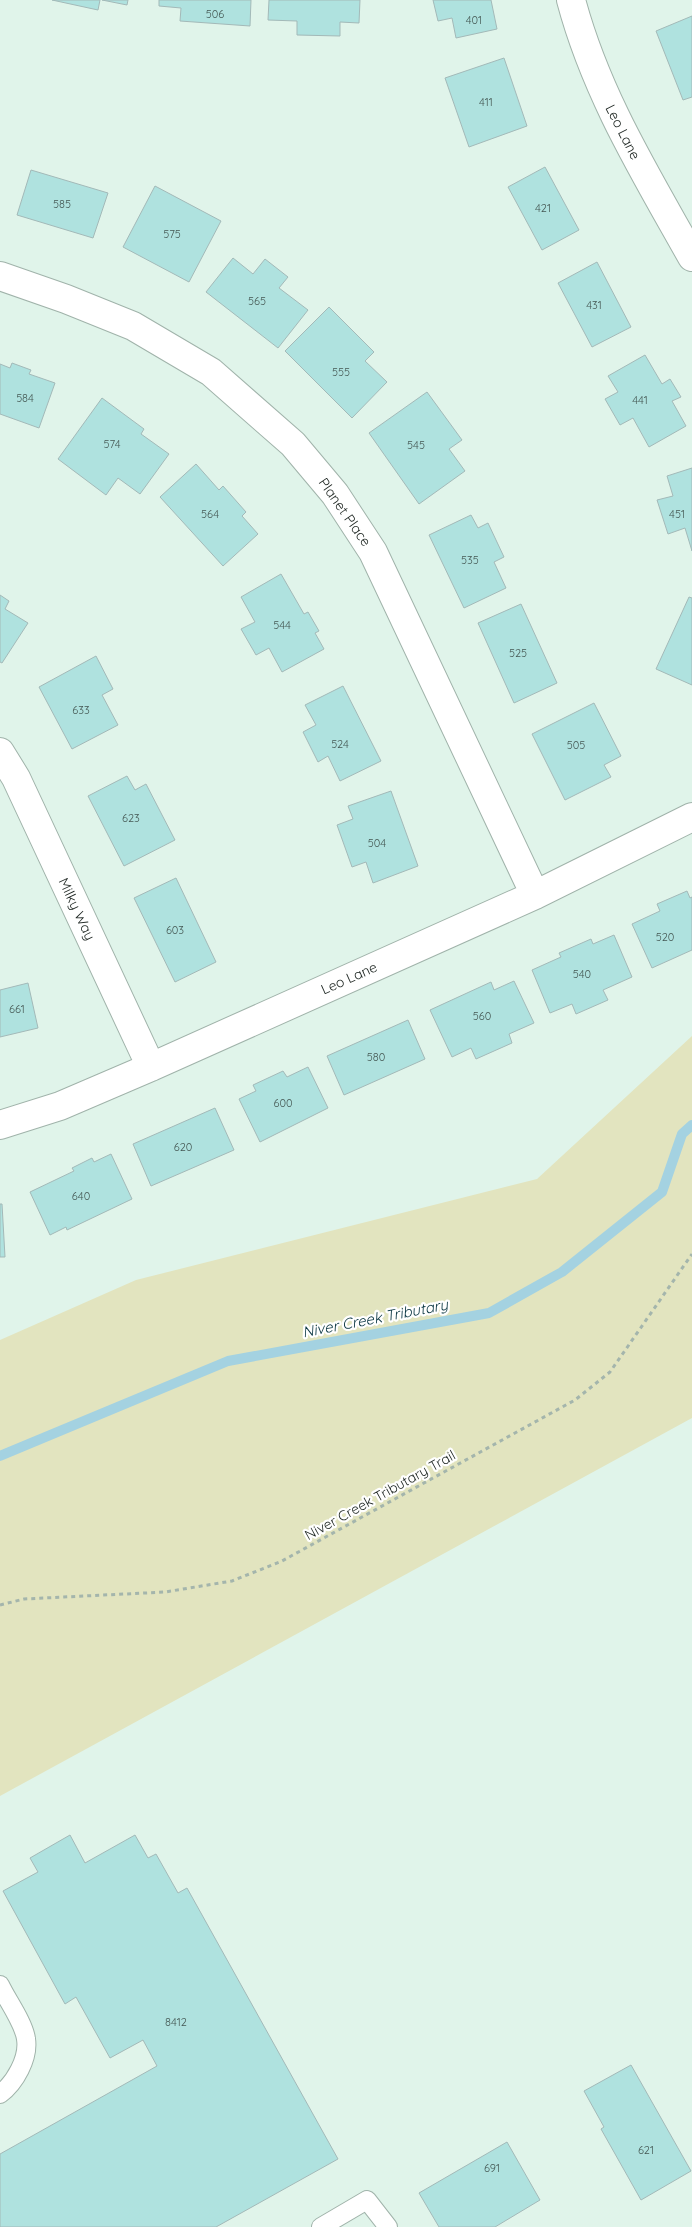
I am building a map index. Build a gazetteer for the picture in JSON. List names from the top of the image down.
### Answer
{
  "streets": {
    "street": ["Leo Lane", "Planet Place", "Milky Way"],
    "path": ["Niver Creek Tributary Trail"]
  },
  "crossings": [
    ["Leo Lane", "Planet Place"],
    ["Leo Lane", "Milky Way"]
  ],
  "water": ["Niver Creek Tributary"],
  "house_numbers": [
    "506",
    "401",
    "411",
    "585",
    "421",
    "575",
    "565",
    "431",
    "555",
    "584",
    "441",
    "574",
    "545",
    "564",
    "451",
    "535",
    "544",
    "525",
    "633",
    "524",
    "505",
    "623",
    "504",
    "603",
    "520",
    "540",
    "661",
    "560",
    "580",
    "600",
    "620",
    "640",
    "8412",
    "621",
    "691"
  ]
}
